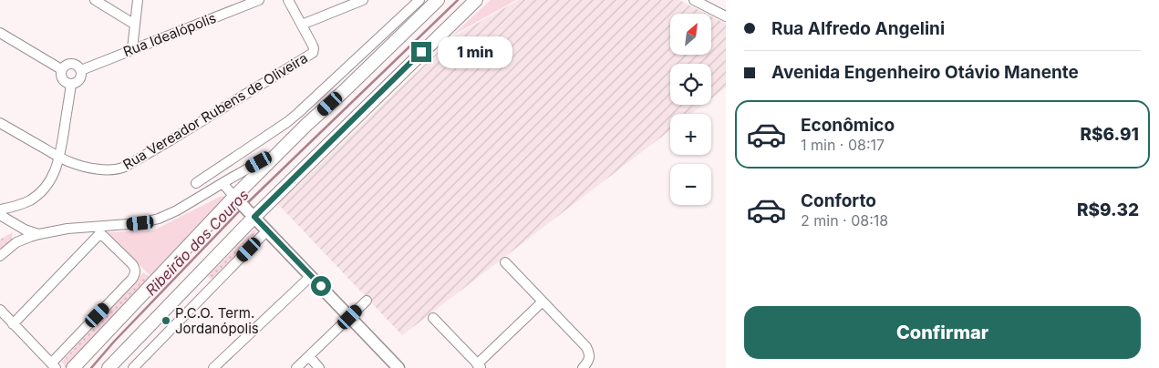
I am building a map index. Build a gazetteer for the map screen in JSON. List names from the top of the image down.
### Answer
{
  "streets": {
    "street": ["Rua Idealópolis", "Rua Vereador Rubens de Oliveira"]
  },
  "water": ["Ribeirão dos Couros"],
  "places": ["P.C.O. Term. Jordanópolis"],
  "north": "top right",
  "page": {
    "banner": ["Rua Alfredo Angelini", "Avenida Engenheiro Otávio Manente"],
    "map_buttons": ["+", "−"],
    "bubble": "1 min",
    "list": [
      {
        "name": "Econômico",
        "note": "1 min · 08:17",
        "value": "R$6.91"
      },
      {
        "name": "Conforto",
        "note": "2 min · 08:18",
        "value": "R$9.32"
      }
    ],
    "buttons": "Confirmar"
  }
}
